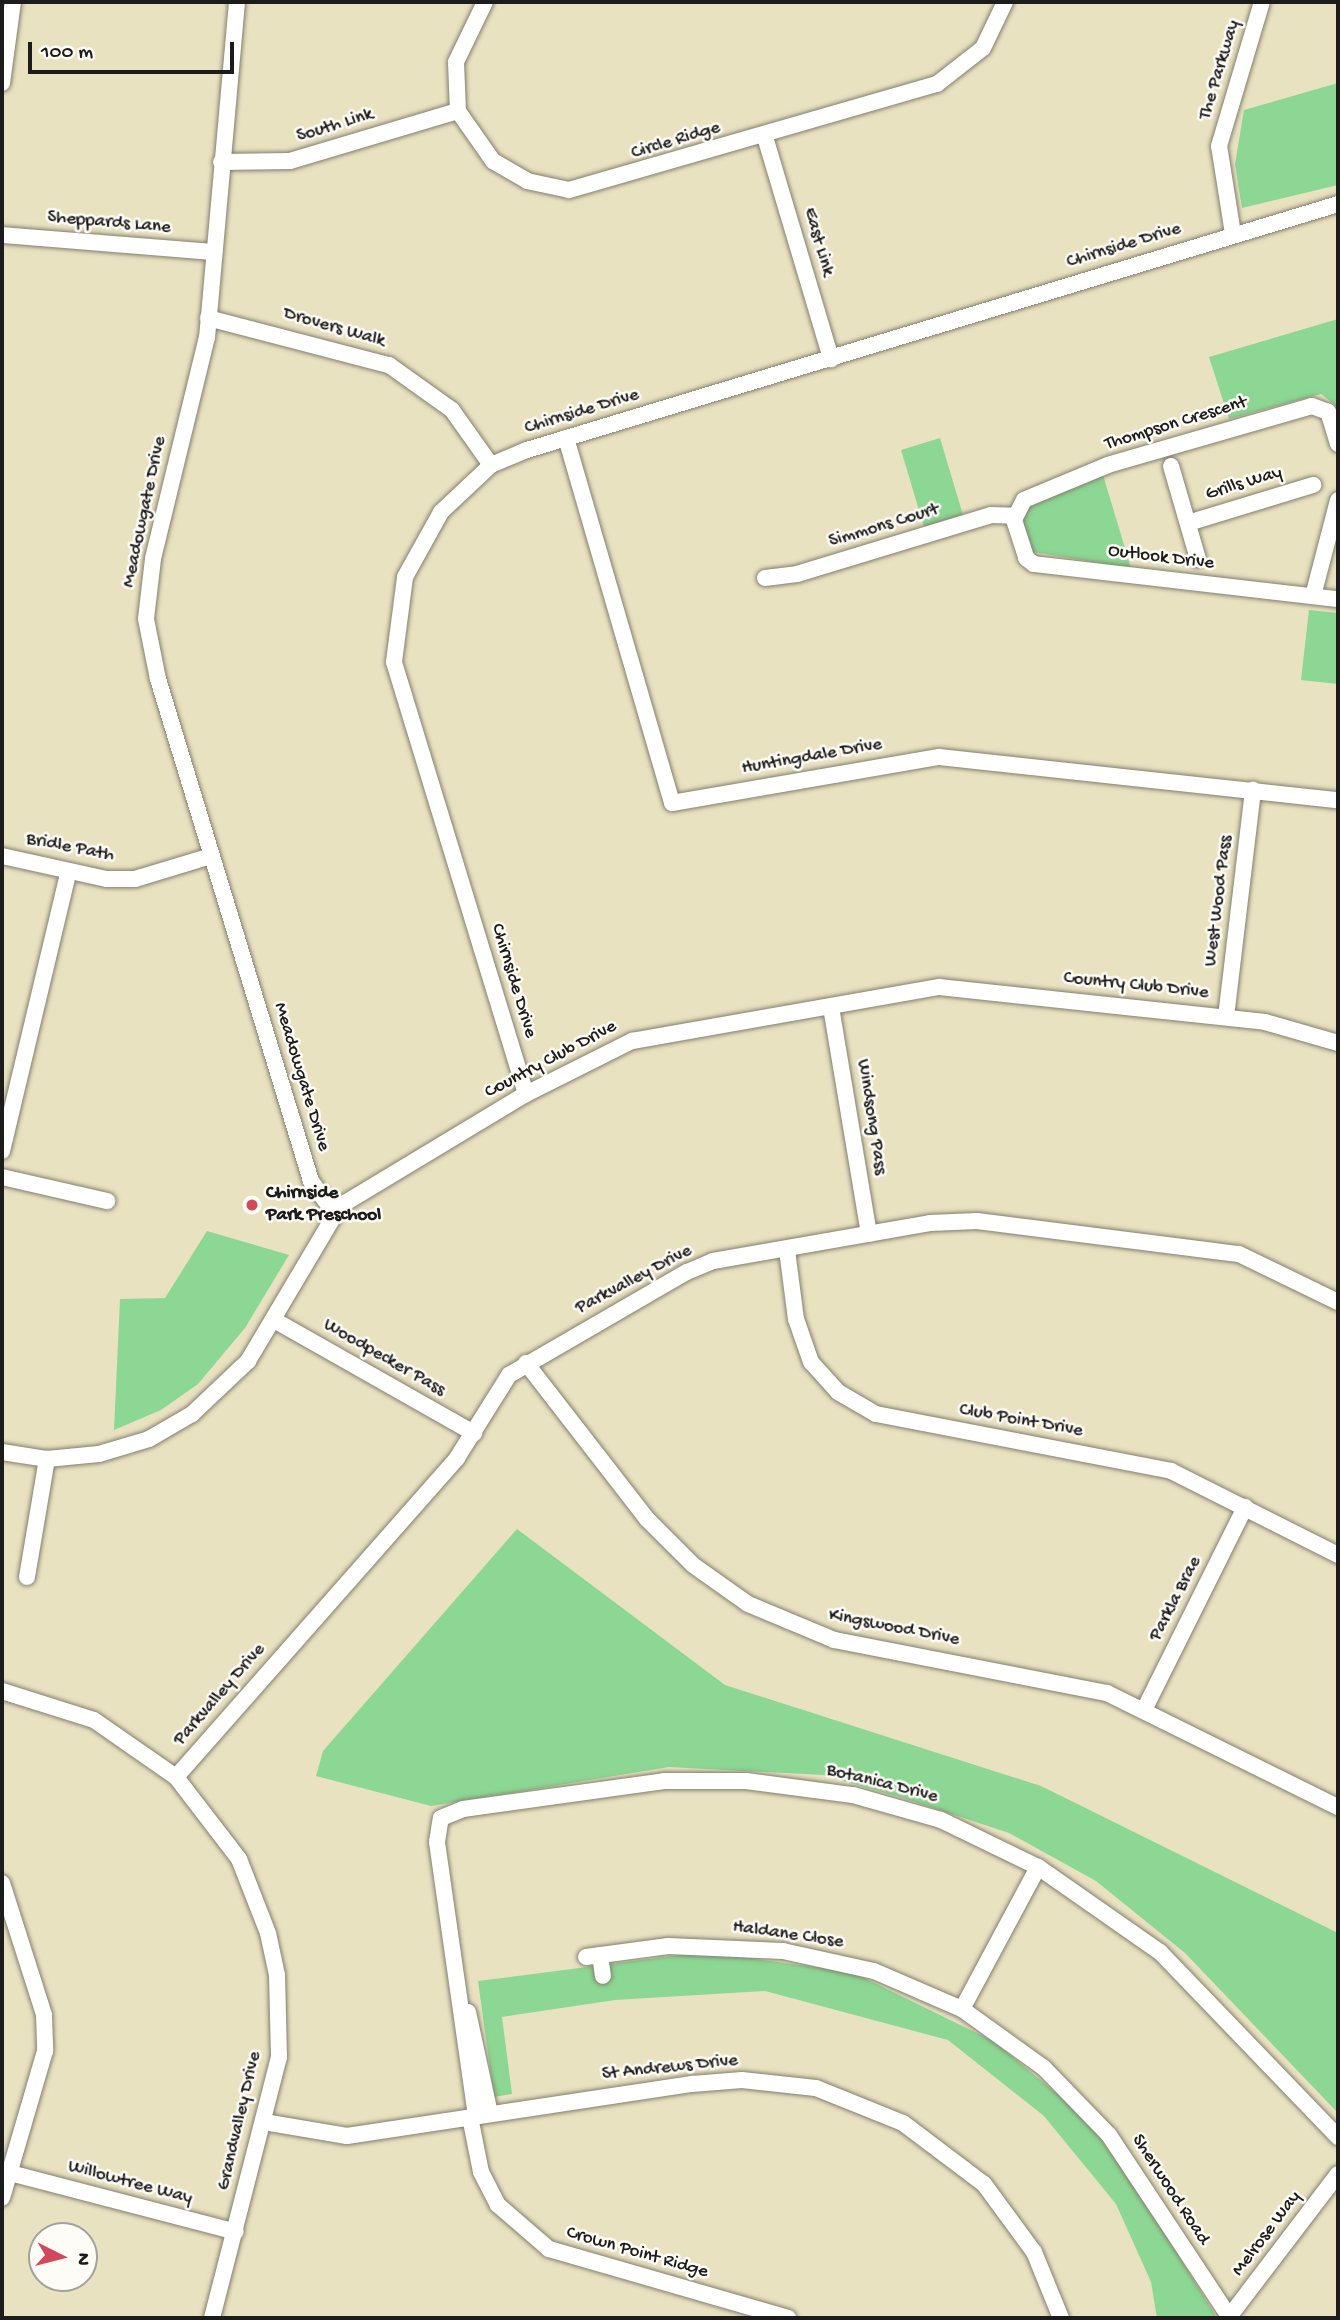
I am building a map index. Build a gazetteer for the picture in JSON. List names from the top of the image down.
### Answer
{
  "streets": {
    "street": [
      "The Parkway",
      "South Link",
      "Circle Ridge",
      "Sheppards Lane",
      "East Link",
      "Chirnside Drive",
      "Drovers Walk",
      "Thompson Crescent",
      "Grills Way",
      "Meadowgate Drive",
      "Simmons Court",
      "Outlook Drive",
      "Huntingdale Drive",
      "Bridle Path",
      "West Wood Pass",
      "Country Club Drive",
      "Windsong Pass",
      "Parkvalley Drive",
      "Woodpecker Pass",
      "Club Point Drive",
      "Parkla Brae",
      "Kingswood Drive",
      "Botanica Drive",
      "Haldane Close",
      "St Andrews Drive",
      "Grandvalley Drive",
      "Willowtree Way",
      "Sherwood Road",
      "Melrose Way",
      "Crown Point Ridge"
    ]
  },
  "crossings": [
    ["The Parkway", "Chirnside Drive"],
    ["South Link", "Circle Ridge"],
    ["South Link", "Meadowgate Drive"],
    ["Circle Ridge", "East Link"],
    ["Sheppards Lane", "Meadowgate Drive"],
    ["East Link", "Chirnside Drive"],
    ["Chirnside Drive", "Drovers Walk"],
    ["Chirnside Drive", "Huntingdale Drive"],
    ["Chirnside Drive", "Country Club Drive"],
    ["Drovers Walk", "Meadowgate Drive"],
    ["Thompson Crescent", "Simmons Court"],
    ["Thompson Crescent", "Outlook Drive"],
    ["Meadowgate Drive", "Bridle Path"],
    ["Meadowgate Drive", "Country Club Drive"],
    ["Simmons Court", "Outlook Drive"],
    ["Huntingdale Drive", "West Wood Pass"],
    ["West Wood Pass", "Country Club Drive"],
    ["Country Club Drive", "Windsong Pass"],
    ["Country Club Drive", "Woodpecker Pass"],
    ["Windsong Pass", "Parkvalley Drive"],
    ["Parkvalley Drive", "Woodpecker Pass"],
    ["Parkvalley Drive", "Club Point Drive"],
    ["Parkvalley Drive", "Kingswood Drive"],
    ["Parkvalley Drive", "Grandvalley Drive"],
    ["Club Point Drive", "Parkla Brae"],
    ["Parkla Brae", "Kingswood Drive"],
    ["Botanica Drive", "St Andrews Drive"],
    ["Botanica Drive", "Crown Point Ridge"],
    ["Haldane Close", "Sherwood Road"],
    ["St Andrews Drive", "Grandvalley Drive"],
    ["St Andrews Drive", "Crown Point Ridge"],
    ["Grandvalley Drive", "Willowtree Way"],
    ["Sherwood Road", "Melrose Way"]
  ],
  "places": ["Chirnside Park Preschool"],
  "scale_bar": "100 m",
  "north": "right"
}
